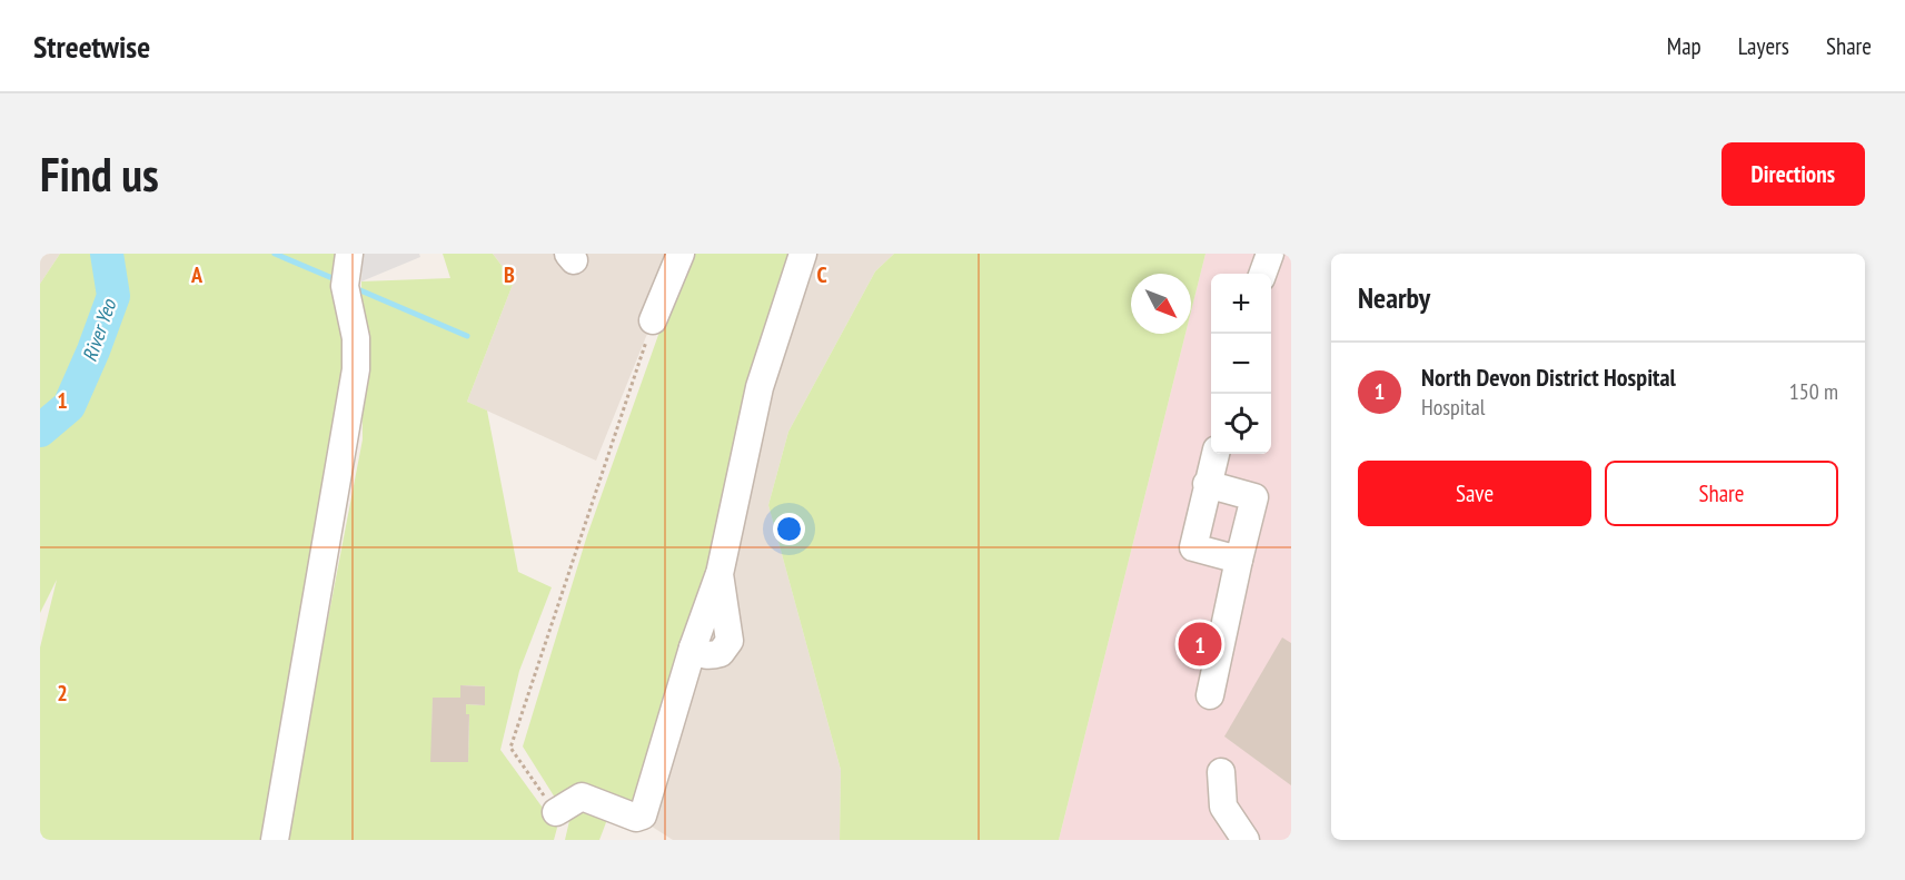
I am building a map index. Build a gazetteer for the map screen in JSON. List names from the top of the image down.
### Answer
{
  "water": ["River Yeo"],
  "north": "bottom right",
  "page": {
    "header": "Streetwise",
    "nav": ["Map", "Layers", "Share"],
    "buttons": [
      "Directions",
      ["Save", "Share"]
    ],
    "title": "Find us",
    "heading": "Nearby",
    "map_buttons": ["+", "−"],
    "list": [
      {
        "mark": "1",
        "name": "North Devon District Hospital",
        "note": "Hospital",
        "value": "150 m"
      }
    ],
    "pins": "1"
  },
  "grid": {
    "columns": ["A", "B", "C"],
    "rows": ["1", "2"]
  }
}
